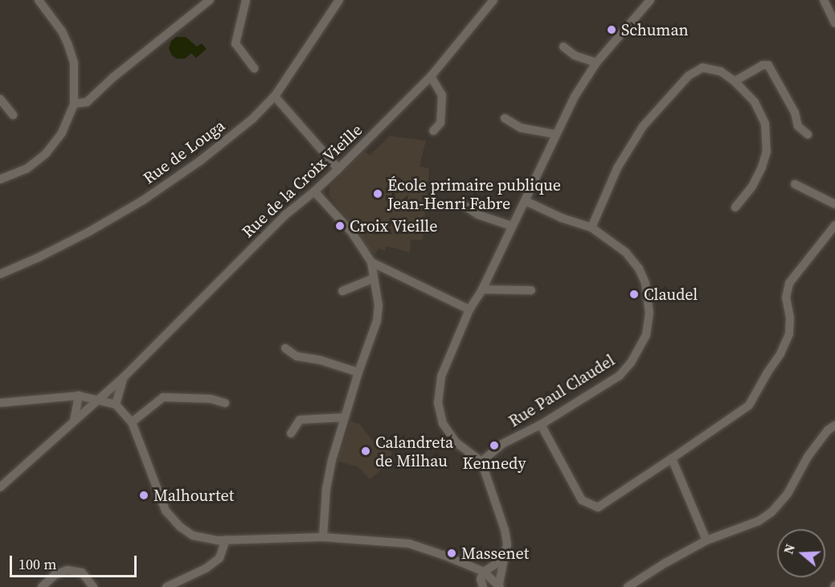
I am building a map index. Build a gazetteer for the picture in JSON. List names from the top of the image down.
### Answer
{
  "streets": {
    "street": ["Rue de Louga", "Rue de la Croix Vieille", "Rue Paul Claudel"]
  },
  "places": [
    "Schuman",
    "École primaire publique Jean-Henri Fabre",
    "Croix Vieille",
    "Claudel",
    "Kennedy",
    "Calandreta de Milhau",
    "Malhourtet",
    "Massenet"
  ],
  "scale_bar": "100 m",
  "north": "left"
}
